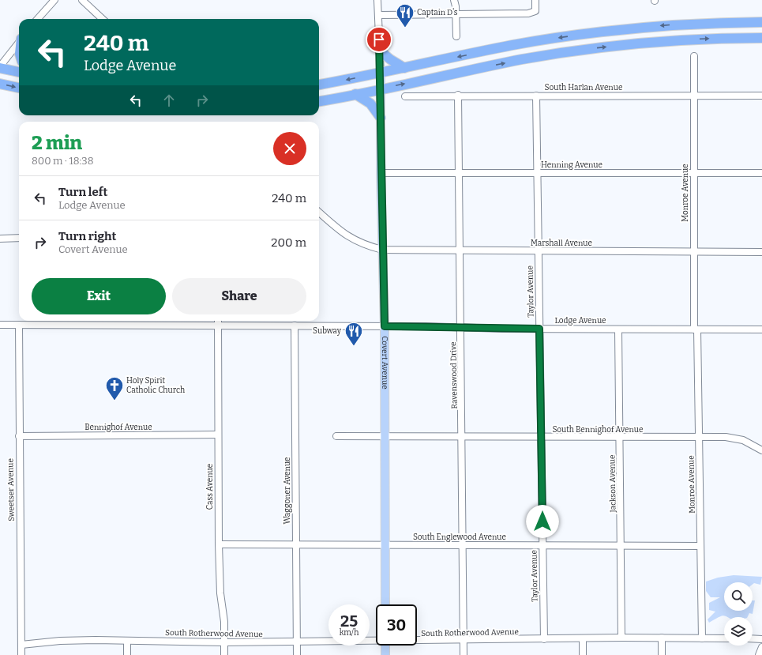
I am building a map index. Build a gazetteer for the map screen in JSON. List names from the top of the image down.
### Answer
{
  "streets": {
    "main road": ["Covert Avenue"],
    "street": [
      "South Harlan Avenue",
      "Henning Avenue",
      "Monroe Avenue",
      "Marshall Avenue",
      "Taylor Avenue",
      "Lodge Avenue",
      "Ravenswood Drive",
      "Bennighof Avenue",
      "South Bennighof Avenue",
      "Jackson Avenue",
      "Cass Avenue",
      "Sweetser Avenue",
      "Waggoner Avenue",
      "South Englewood Avenue",
      "South Rotherwood Avenue"
    ]
  },
  "crossings": [
    ["South Harlan Avenue", "Monroe Avenue"],
    ["South Harlan Avenue", "Taylor Avenue"],
    ["South Harlan Avenue", "Ravenswood Drive"],
    ["Henning Avenue", "Monroe Avenue"],
    ["Henning Avenue", "Taylor Avenue"],
    ["Henning Avenue", "Covert Avenue"],
    ["Henning Avenue", "Ravenswood Drive"],
    ["Monroe Avenue", "Marshall Avenue"],
    ["Monroe Avenue", "Lodge Avenue"],
    ["Monroe Avenue", "South Bennighof Avenue"],
    ["Monroe Avenue", "South Englewood Avenue"],
    ["Monroe Avenue", "South Rotherwood Avenue"],
    ["Marshall Avenue", "Taylor Avenue"],
    ["Marshall Avenue", "Covert Avenue"],
    ["Marshall Avenue", "Ravenswood Drive"],
    ["Taylor Avenue", "Lodge Avenue"],
    ["Taylor Avenue", "South Bennighof Avenue"],
    ["Taylor Avenue", "South Englewood Avenue"],
    ["Taylor Avenue", "South Rotherwood Avenue"],
    ["Lodge Avenue", "Covert Avenue"],
    ["Lodge Avenue", "Ravenswood Drive"],
    ["Lodge Avenue", "Jackson Avenue"],
    ["Lodge Avenue", "Cass Avenue"],
    ["Lodge Avenue", "Sweetser Avenue"],
    ["Lodge Avenue", "Waggoner Avenue"],
    ["Covert Avenue", "South Bennighof Avenue"],
    ["Covert Avenue", "South Englewood Avenue"],
    ["Ravenswood Drive", "South Bennighof Avenue"],
    ["Ravenswood Drive", "South Englewood Avenue"],
    ["Ravenswood Drive", "South Rotherwood Avenue"],
    ["Bennighof Avenue", "Cass Avenue"],
    ["Bennighof Avenue", "Sweetser Avenue"],
    ["South Bennighof Avenue", "Jackson Avenue"],
    ["Jackson Avenue", "South Englewood Avenue"],
    ["Jackson Avenue", "South Rotherwood Avenue"],
    ["Cass Avenue", "South Englewood Avenue"],
    ["Cass Avenue", "South Rotherwood Avenue"],
    ["Sweetser Avenue", "South Rotherwood Avenue"],
    ["Waggoner Avenue", "South Englewood Avenue"],
    ["Waggoner Avenue", "South Rotherwood Avenue"]
  ],
  "places": {
    "restaurant": ["Captain D's", "Subway"],
    "church": ["Holy Spirit Catholic Church"]
  },
  "page": {
    "turn": ["240 m", "Lodge Avenue"],
    "heading": ["2 min", "800 m · 18:38"],
    "list": [
      {
        "name": "Turn left",
        "note": "Lodge Avenue",
        "value": "240 m"
      },
      {
        "name": "Turn right",
        "note": "Covert Avenue",
        "value": "200 m"
      }
    ],
    "buttons": ["Exit", "Share"],
    "speed": "25 km/h",
    "limit": "30"
  }
}
